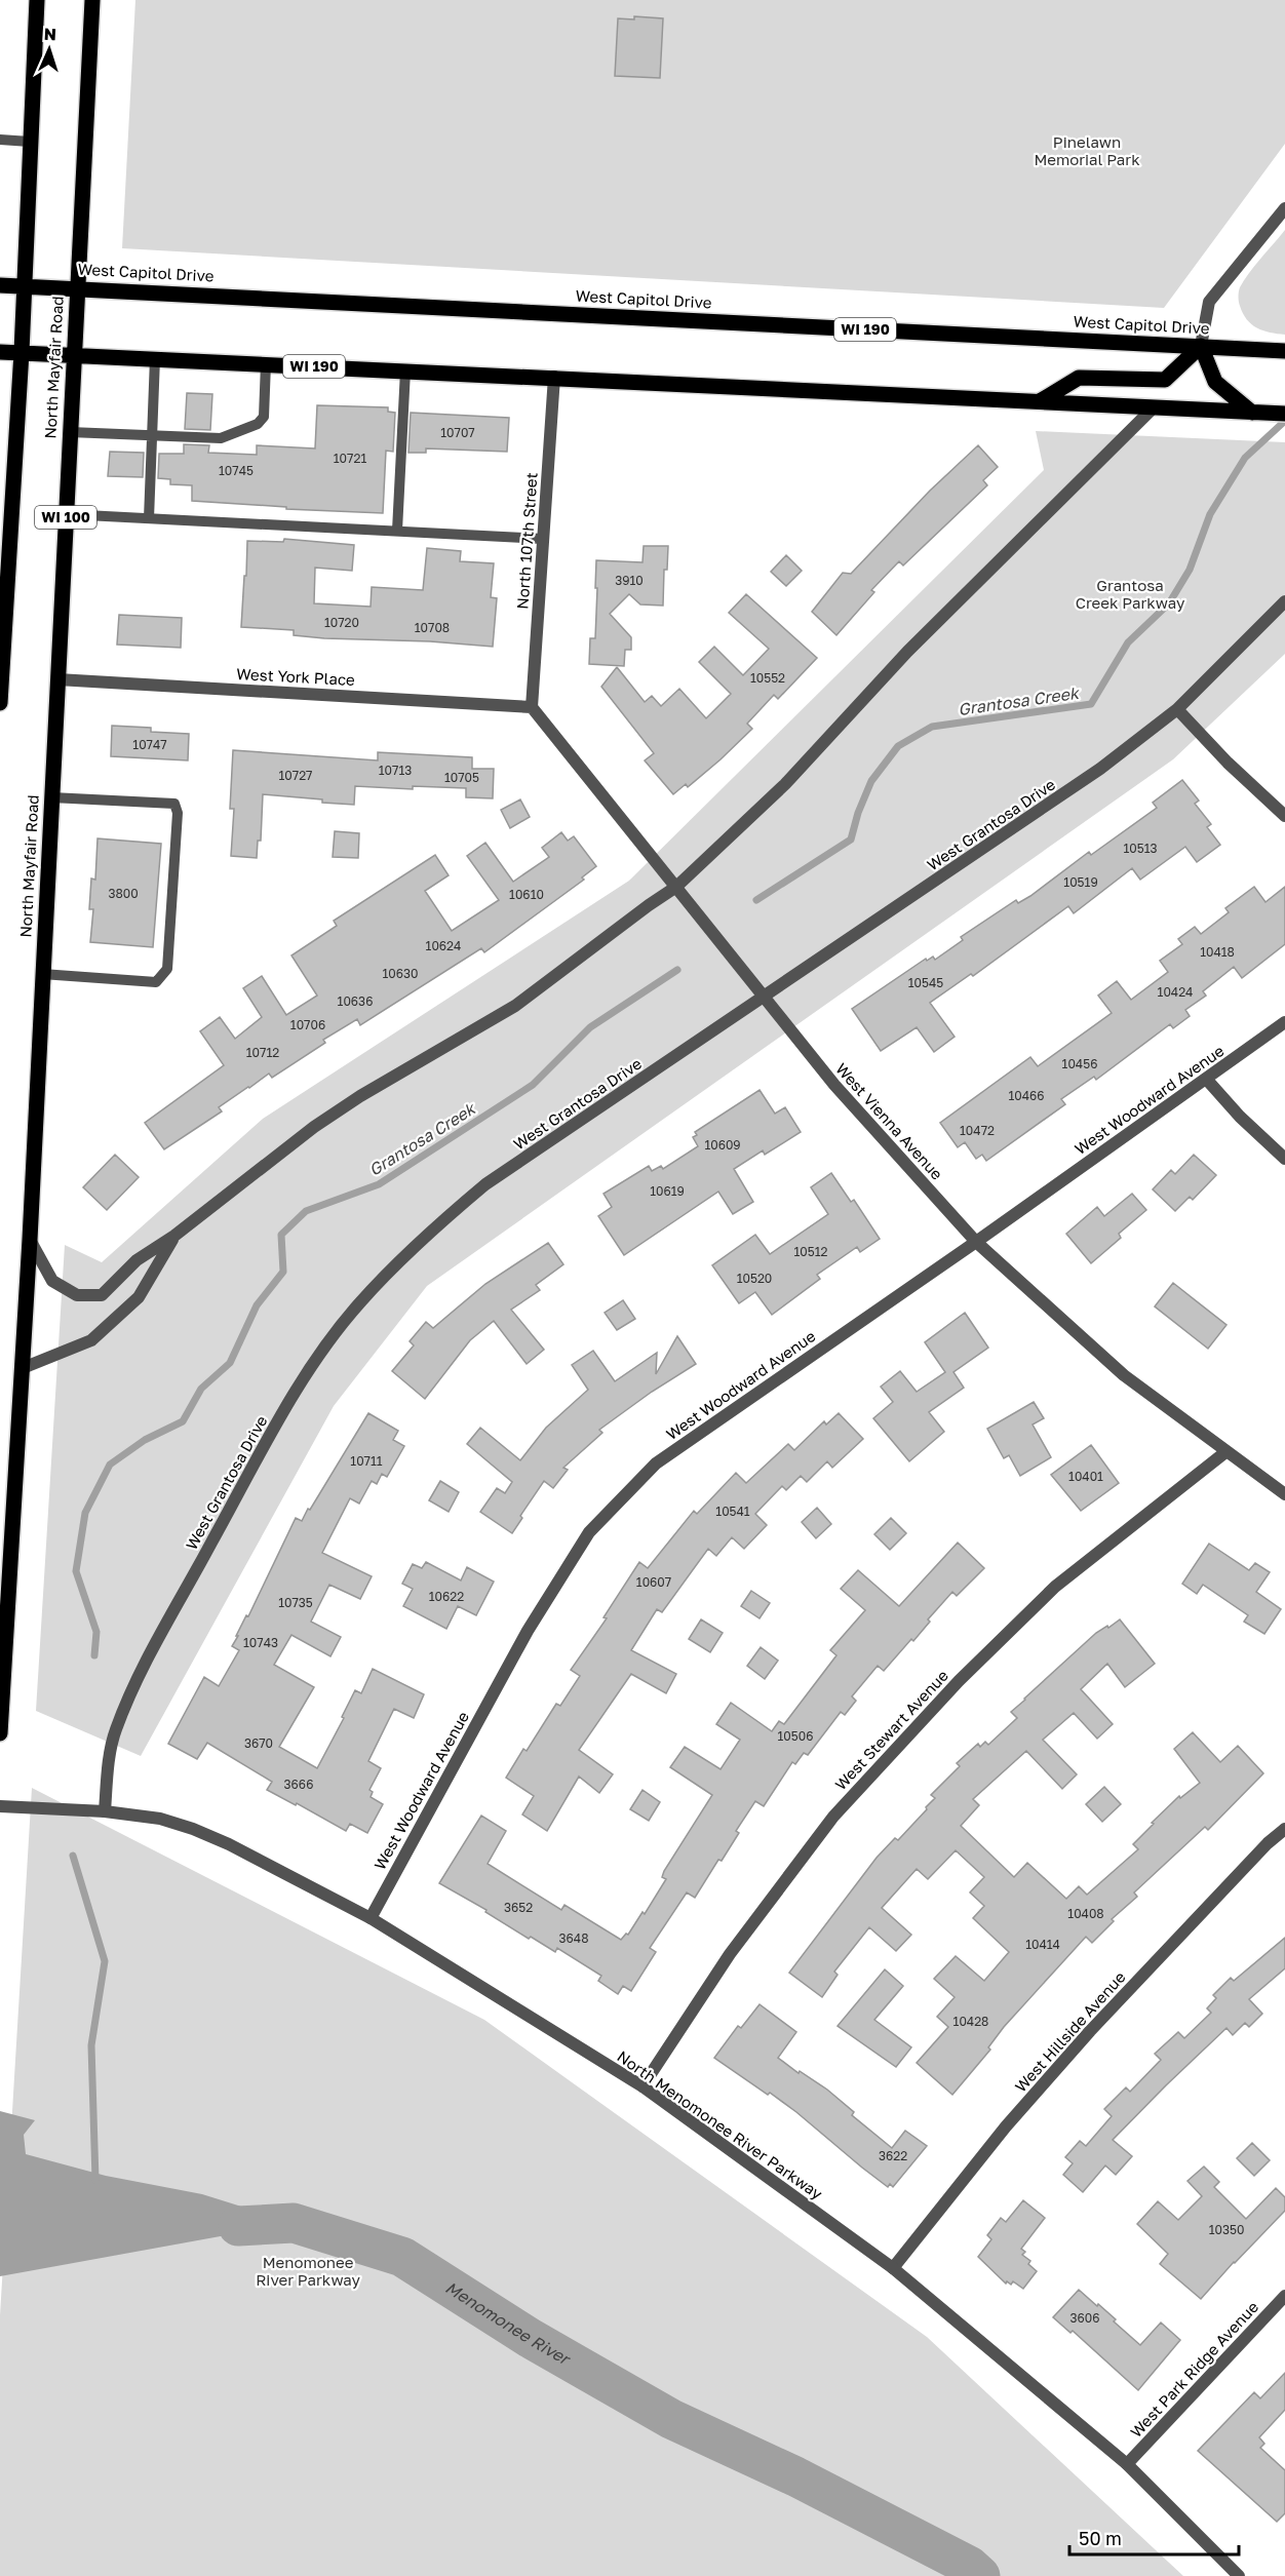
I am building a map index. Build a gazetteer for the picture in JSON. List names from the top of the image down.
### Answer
{
  "streets": {
    "main road": [
      "West Capitol Drive",
      "WI 190",
      "North Mayfair Road",
      "WI 100"
    ],
    "street": [
      "North 107th Street",
      "West York Place",
      "West Grantosa Drive",
      "West Woodward Avenue",
      "West Vienna Avenue",
      "West Stewart Avenue",
      "West Hillside Avenue",
      "North Menomonee River Parkway",
      "West Park Ridge Avenue"
    ]
  },
  "crossings": [
    ["West Capitol Drive", "North Mayfair Road"],
    ["West Capitol Drive", "WI 100"],
    ["WI 190", "North Mayfair Road"],
    ["WI 190", "WI 100"],
    ["WI 190", "North 107th Street"],
    ["North Mayfair Road", "West York Place"],
    ["North 107th Street", "West York Place"],
    ["North 107th Street", "West Vienna Avenue"],
    ["West York Place", "West Vienna Avenue"],
    ["West Grantosa Drive", "West Vienna Avenue"],
    ["West Grantosa Drive", "North Menomonee River Parkway"],
    ["West Woodward Avenue", "West Vienna Avenue"],
    ["West Woodward Avenue", "North Menomonee River Parkway"],
    ["West Vienna Avenue", "West Stewart Avenue"],
    ["West Stewart Avenue", "North Menomonee River Parkway"],
    ["West Hillside Avenue", "North Menomonee River Parkway"],
    ["North Menomonee River Parkway", "West Park Ridge Avenue"]
  ],
  "water": ["Grantosa Creek", "Menomonee River"],
  "parks": ["Pinelawn Memorial Park", "Grantosa Creek Parkway", "Menomonee River Parkway"],
  "house_numbers": [
    "10707",
    "10721",
    "10745",
    "3910",
    "10720",
    "10708",
    "10552",
    "10747",
    "10713",
    "10727",
    "10705",
    "10513",
    "10519",
    "3800",
    "10610",
    "10624",
    "10418",
    "10630",
    "10545",
    "10424",
    "10636",
    "10706",
    "10712",
    "10456",
    "10466",
    "10472",
    "10609",
    "10619",
    "10512",
    "10520",
    "10711",
    "10401",
    "10541",
    "10607",
    "10622",
    "10735",
    "10743",
    "10506",
    "3670",
    "3666",
    "3652",
    "10408",
    "3648",
    "10414",
    "10428",
    "3622",
    "10350",
    "3606"
  ],
  "scale_bar": "50 m",
  "north": "top"
}
